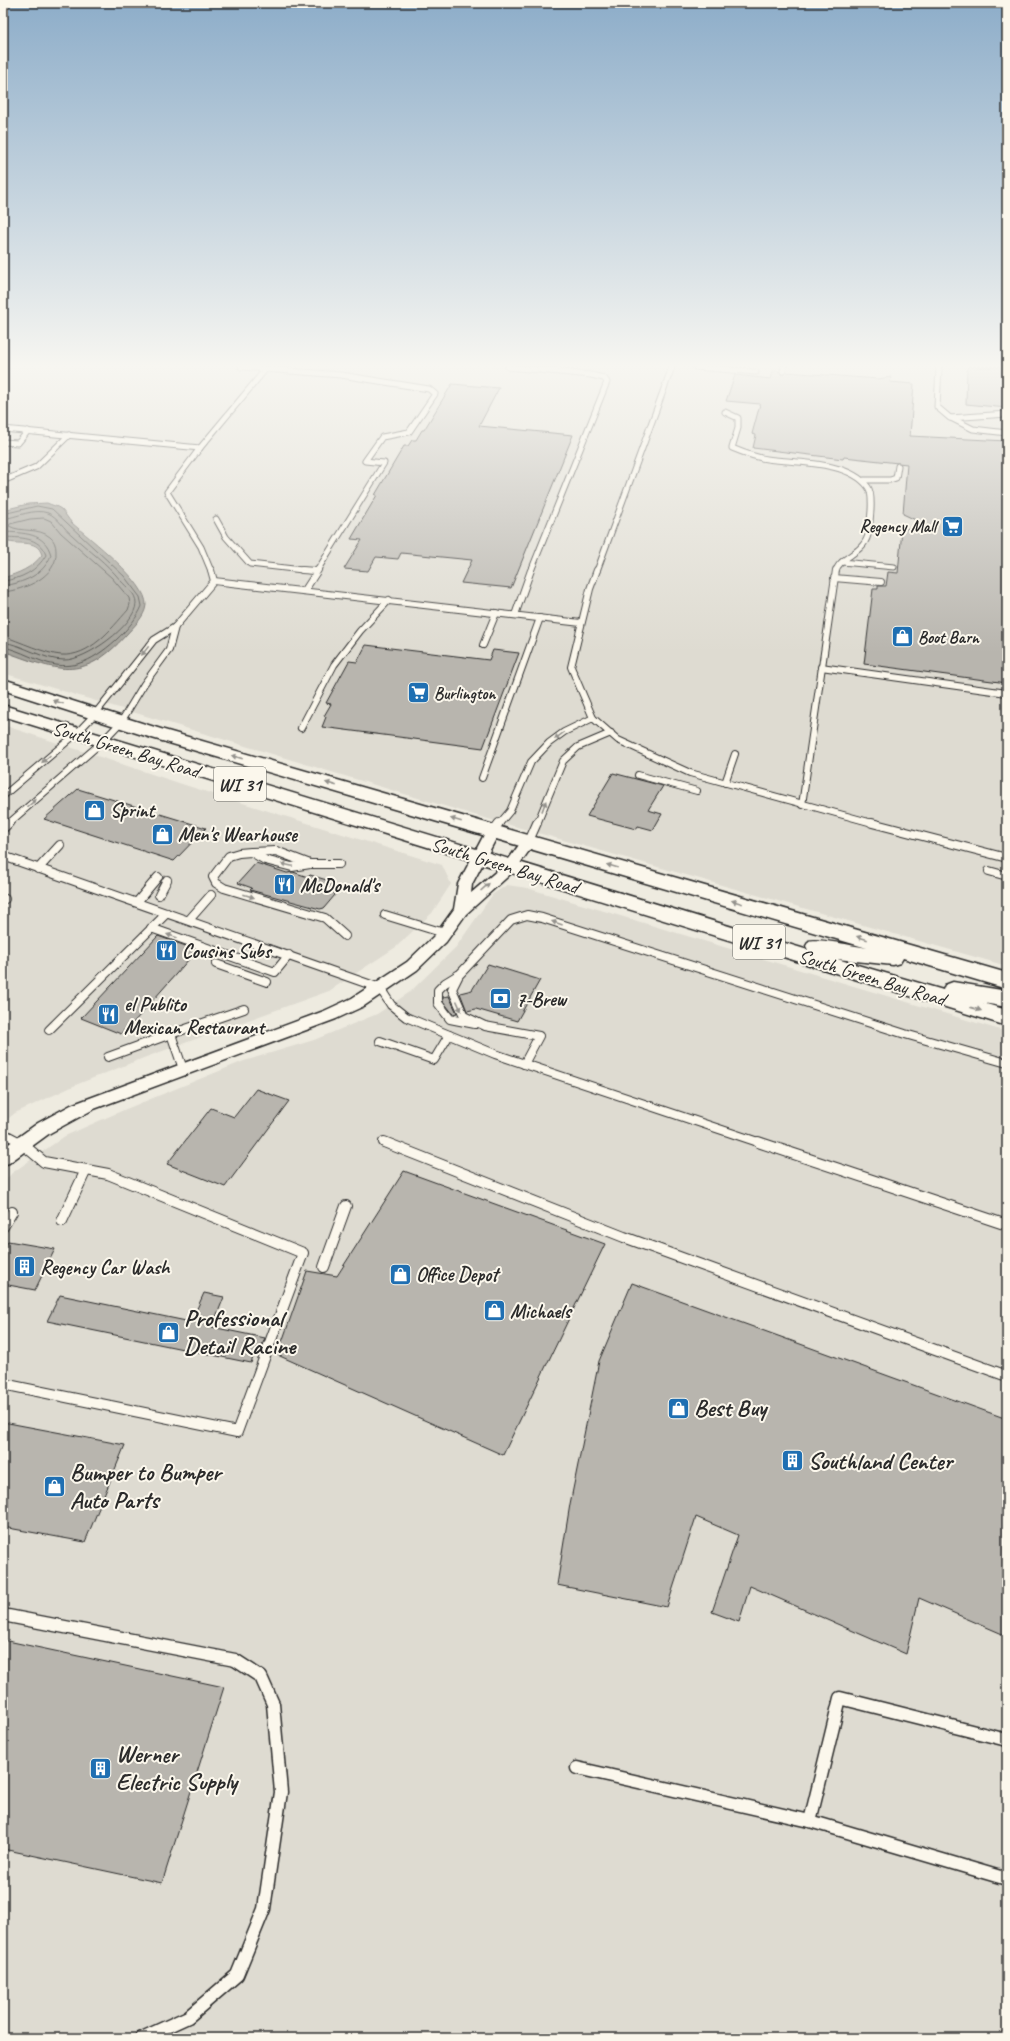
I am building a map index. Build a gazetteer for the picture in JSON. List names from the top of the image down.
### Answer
{
  "streets": {
    "main road": ["South Green Bay Road", "WI 31"]
  },
  "places": {
    "supermarket": ["Regency Mall", "Burlington"],
    "shop": [
      "Boot Barn",
      "Sprint",
      "Men's Wearhouse",
      "Office Depot",
      "Michaels",
      "Professional Detail Racine",
      "Best Buy",
      "Bumper to Bumper Auto Parts"
    ],
    "restaurant": ["McDonald's", "Cousins Subs", "el Publito Mexican Restaurant"],
    "bank": ["7-Brew"],
    "building": ["Regency Car Wash", "Southland Center", "Werner Electric Supply"]
  }
}
